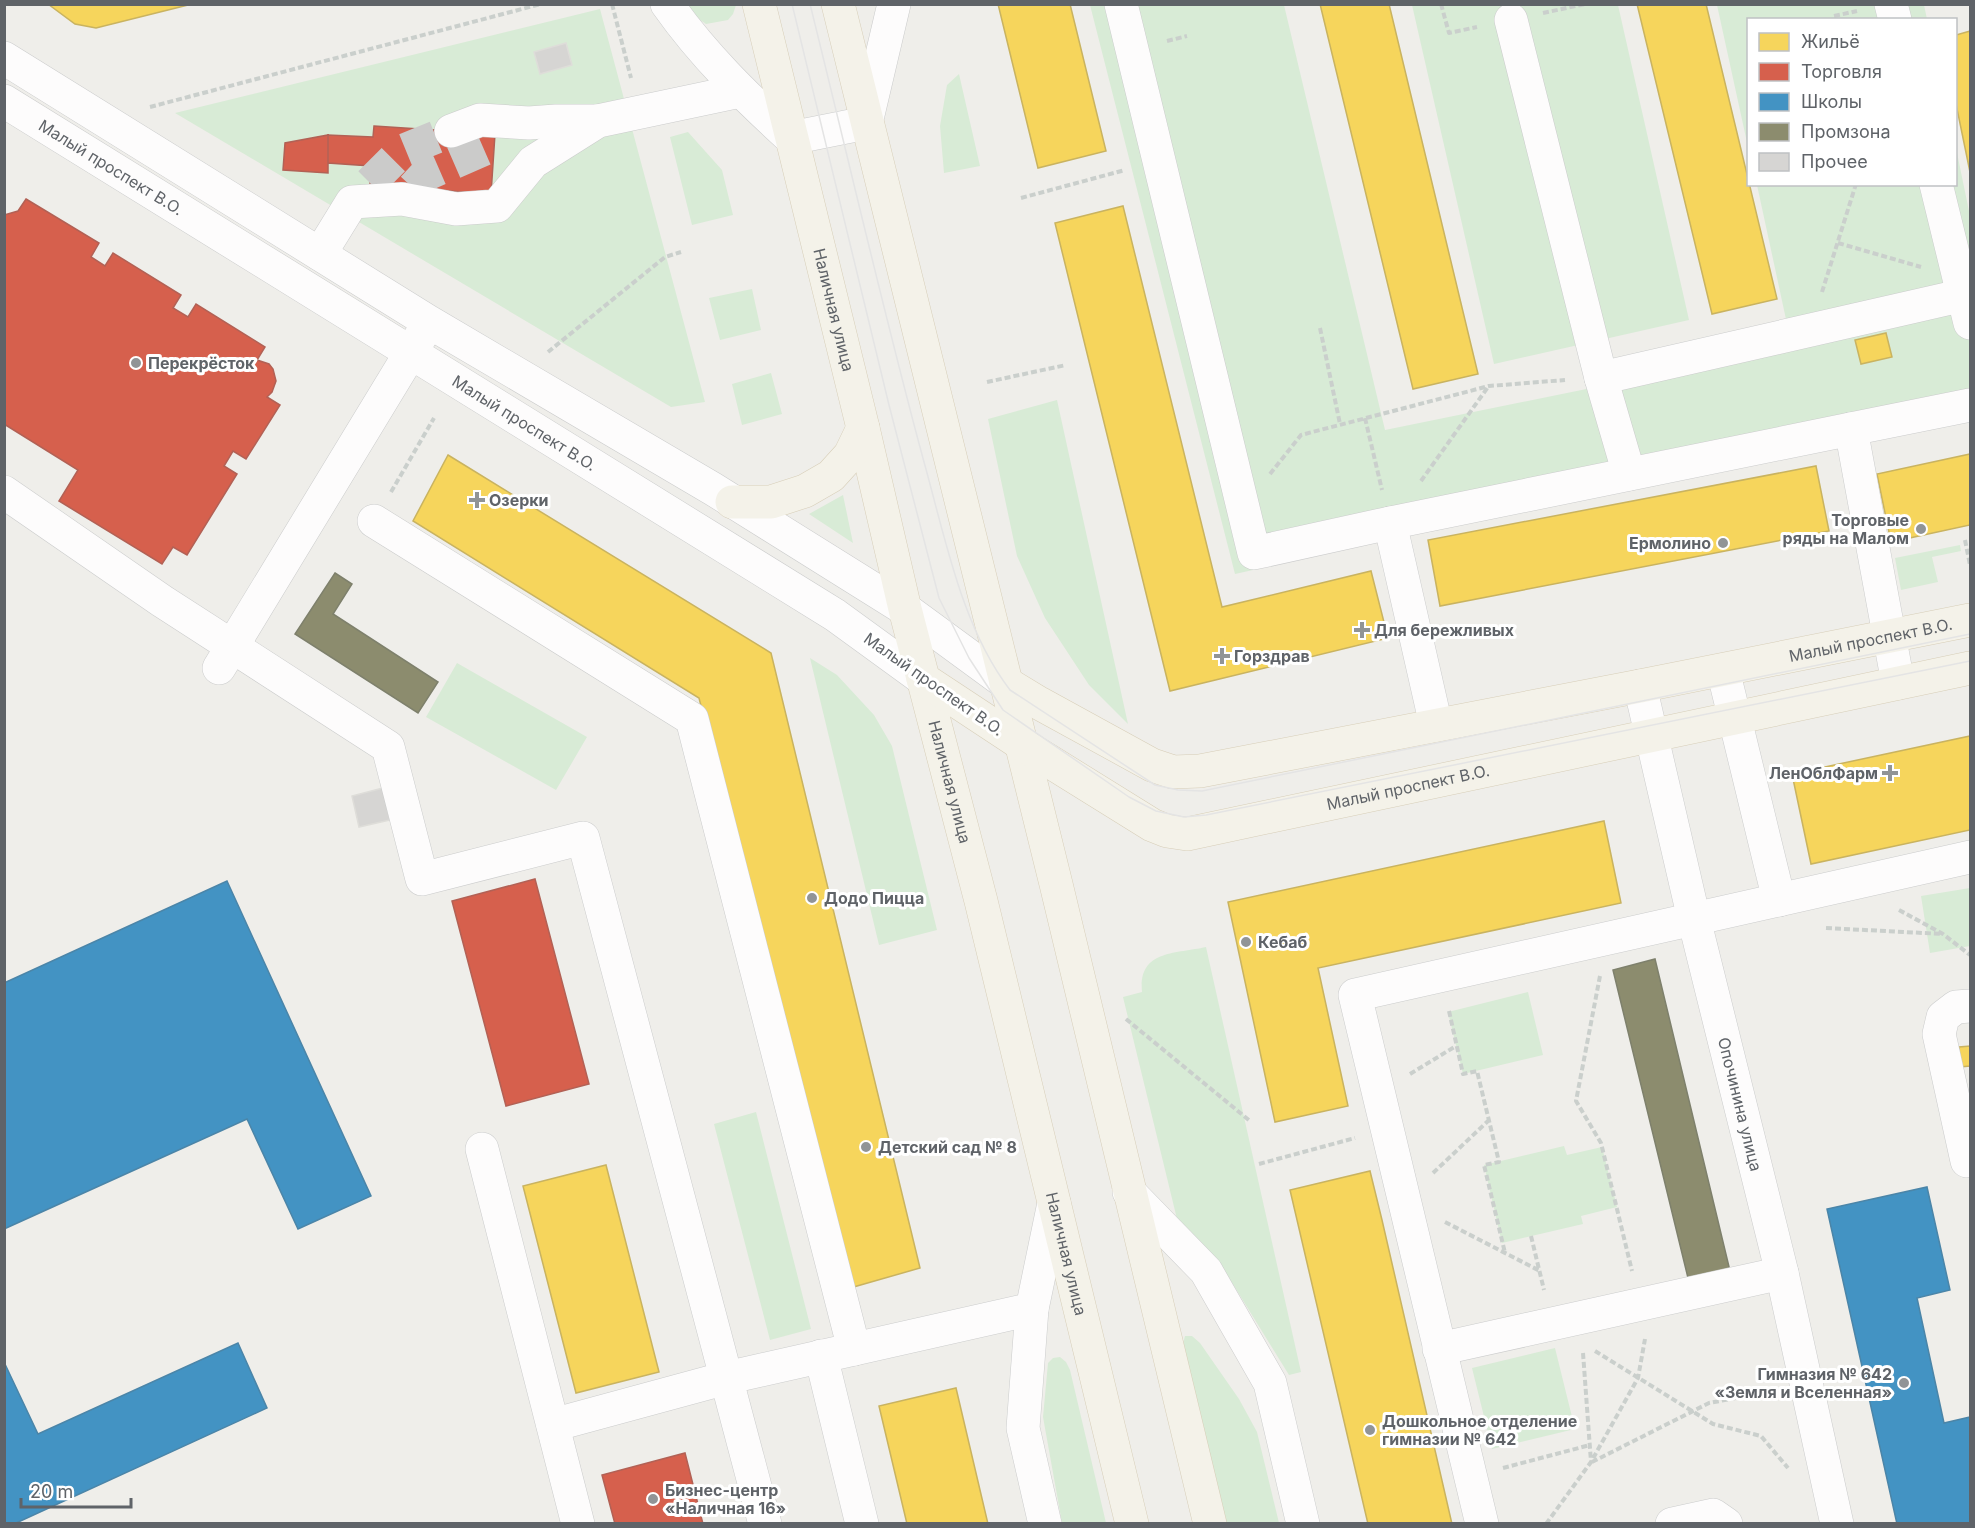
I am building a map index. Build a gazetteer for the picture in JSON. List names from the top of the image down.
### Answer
{
  "streets": {
    "main road": ["Малый проспект В.О.", "Наличная улица"],
    "street": ["Опочинина улица"]
  },
  "crossings": [
    ["Малый проспект В.О.", "Наличная улица"],
    ["Малый проспект В.О.", "Опочинина улица"]
  ],
  "places": {
    "other": [
      "Перекрёсток",
      "Торговые ряды на Малом",
      "Ермолино",
      "Додо Пицца",
      "Кебаб",
      "Детский сад № 8",
      "Гимназия № 642 «Земля и Вселенная»",
      "Дошкольное отделение гимназии № 642",
      "Бизнес-центр «Наличная 16»"
    ],
    "health": [
      "Озерки",
      "Для бережливых",
      "Горздрав",
      "ЛенОблФарм"
    ]
  },
  "legend": [
    "Жильё",
    "Торговля",
    "Школы",
    "Промзона",
    "Прочее"
  ],
  "scale_bar": "20 m"
}
